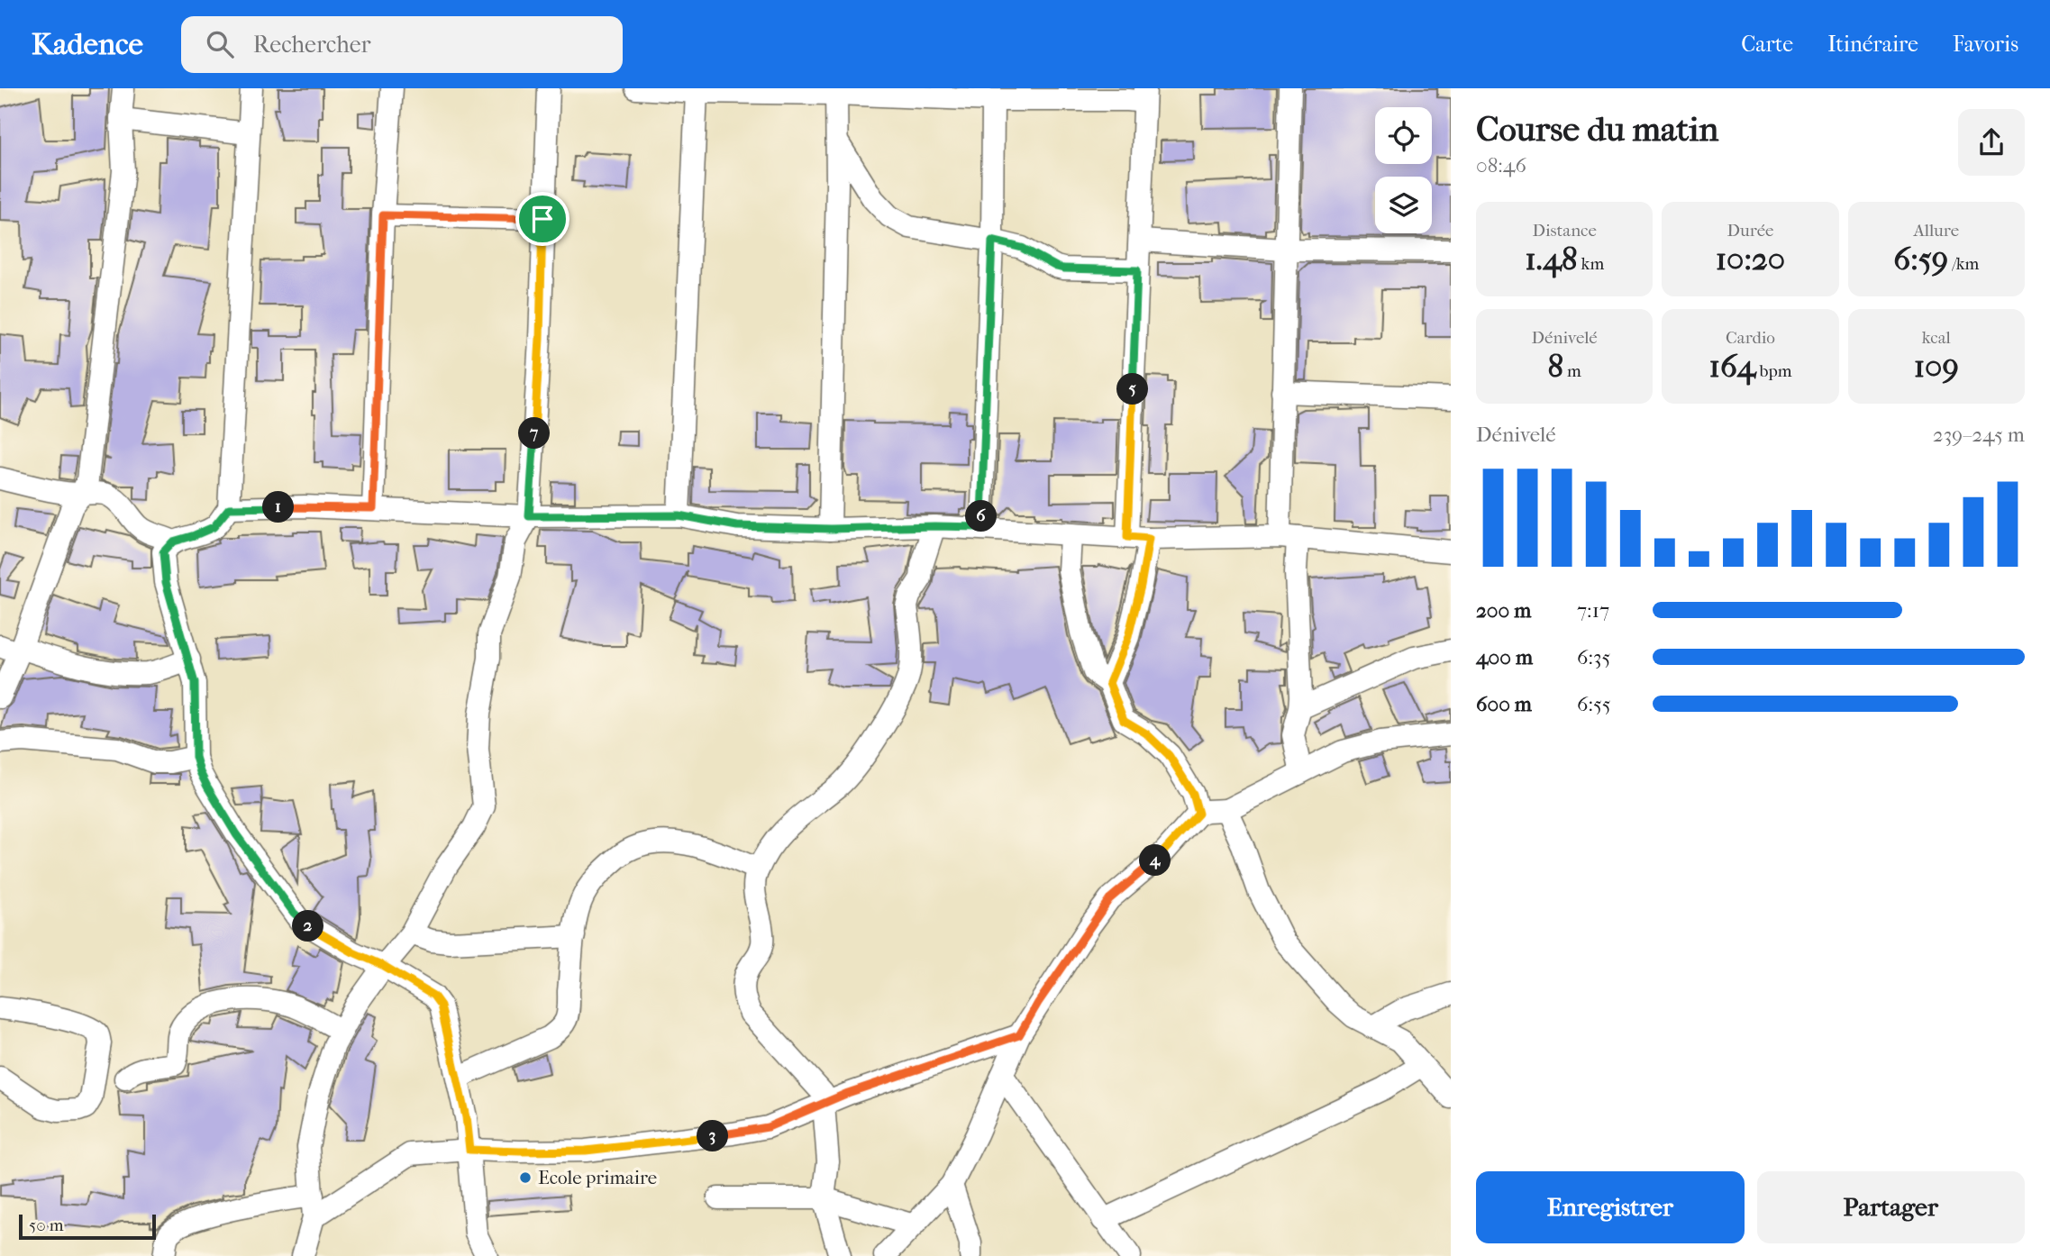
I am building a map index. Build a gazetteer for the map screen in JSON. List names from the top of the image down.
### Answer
{
  "places": ["Ecole primaire"],
  "scale_bar": "50 m",
  "page": {
    "header": "Kadence",
    "search": "Rechercher",
    "nav": ["Carte", "Itinéraire", "Favoris"],
    "heading": ["Course du matin", "08:46"],
    "stats": [
      ["Distance", "1.48 km"],
      ["Durée", "10:20"],
      ["Allure", "6:59 /km"],
      ["Dénivelé", "8 m"],
      ["Cardio", "164 bpm"],
      ["kcal", "109"]
    ],
    "pins": [
      "5",
      "7",
      "1",
      "6",
      "4",
      "2",
      "3"
    ],
    "chart": ["Dénivelé", "239–245 m"],
    "list": [
      {
        "name": "200 m",
        "note": "7:17"
      },
      {
        "name": "400 m",
        "note": "6:35"
      },
      {
        "name": "600 m",
        "note": "6:55"
      }
    ],
    "buttons": ["Enregistrer", "Partager"],
    "scale": "50 m"
  }
}
